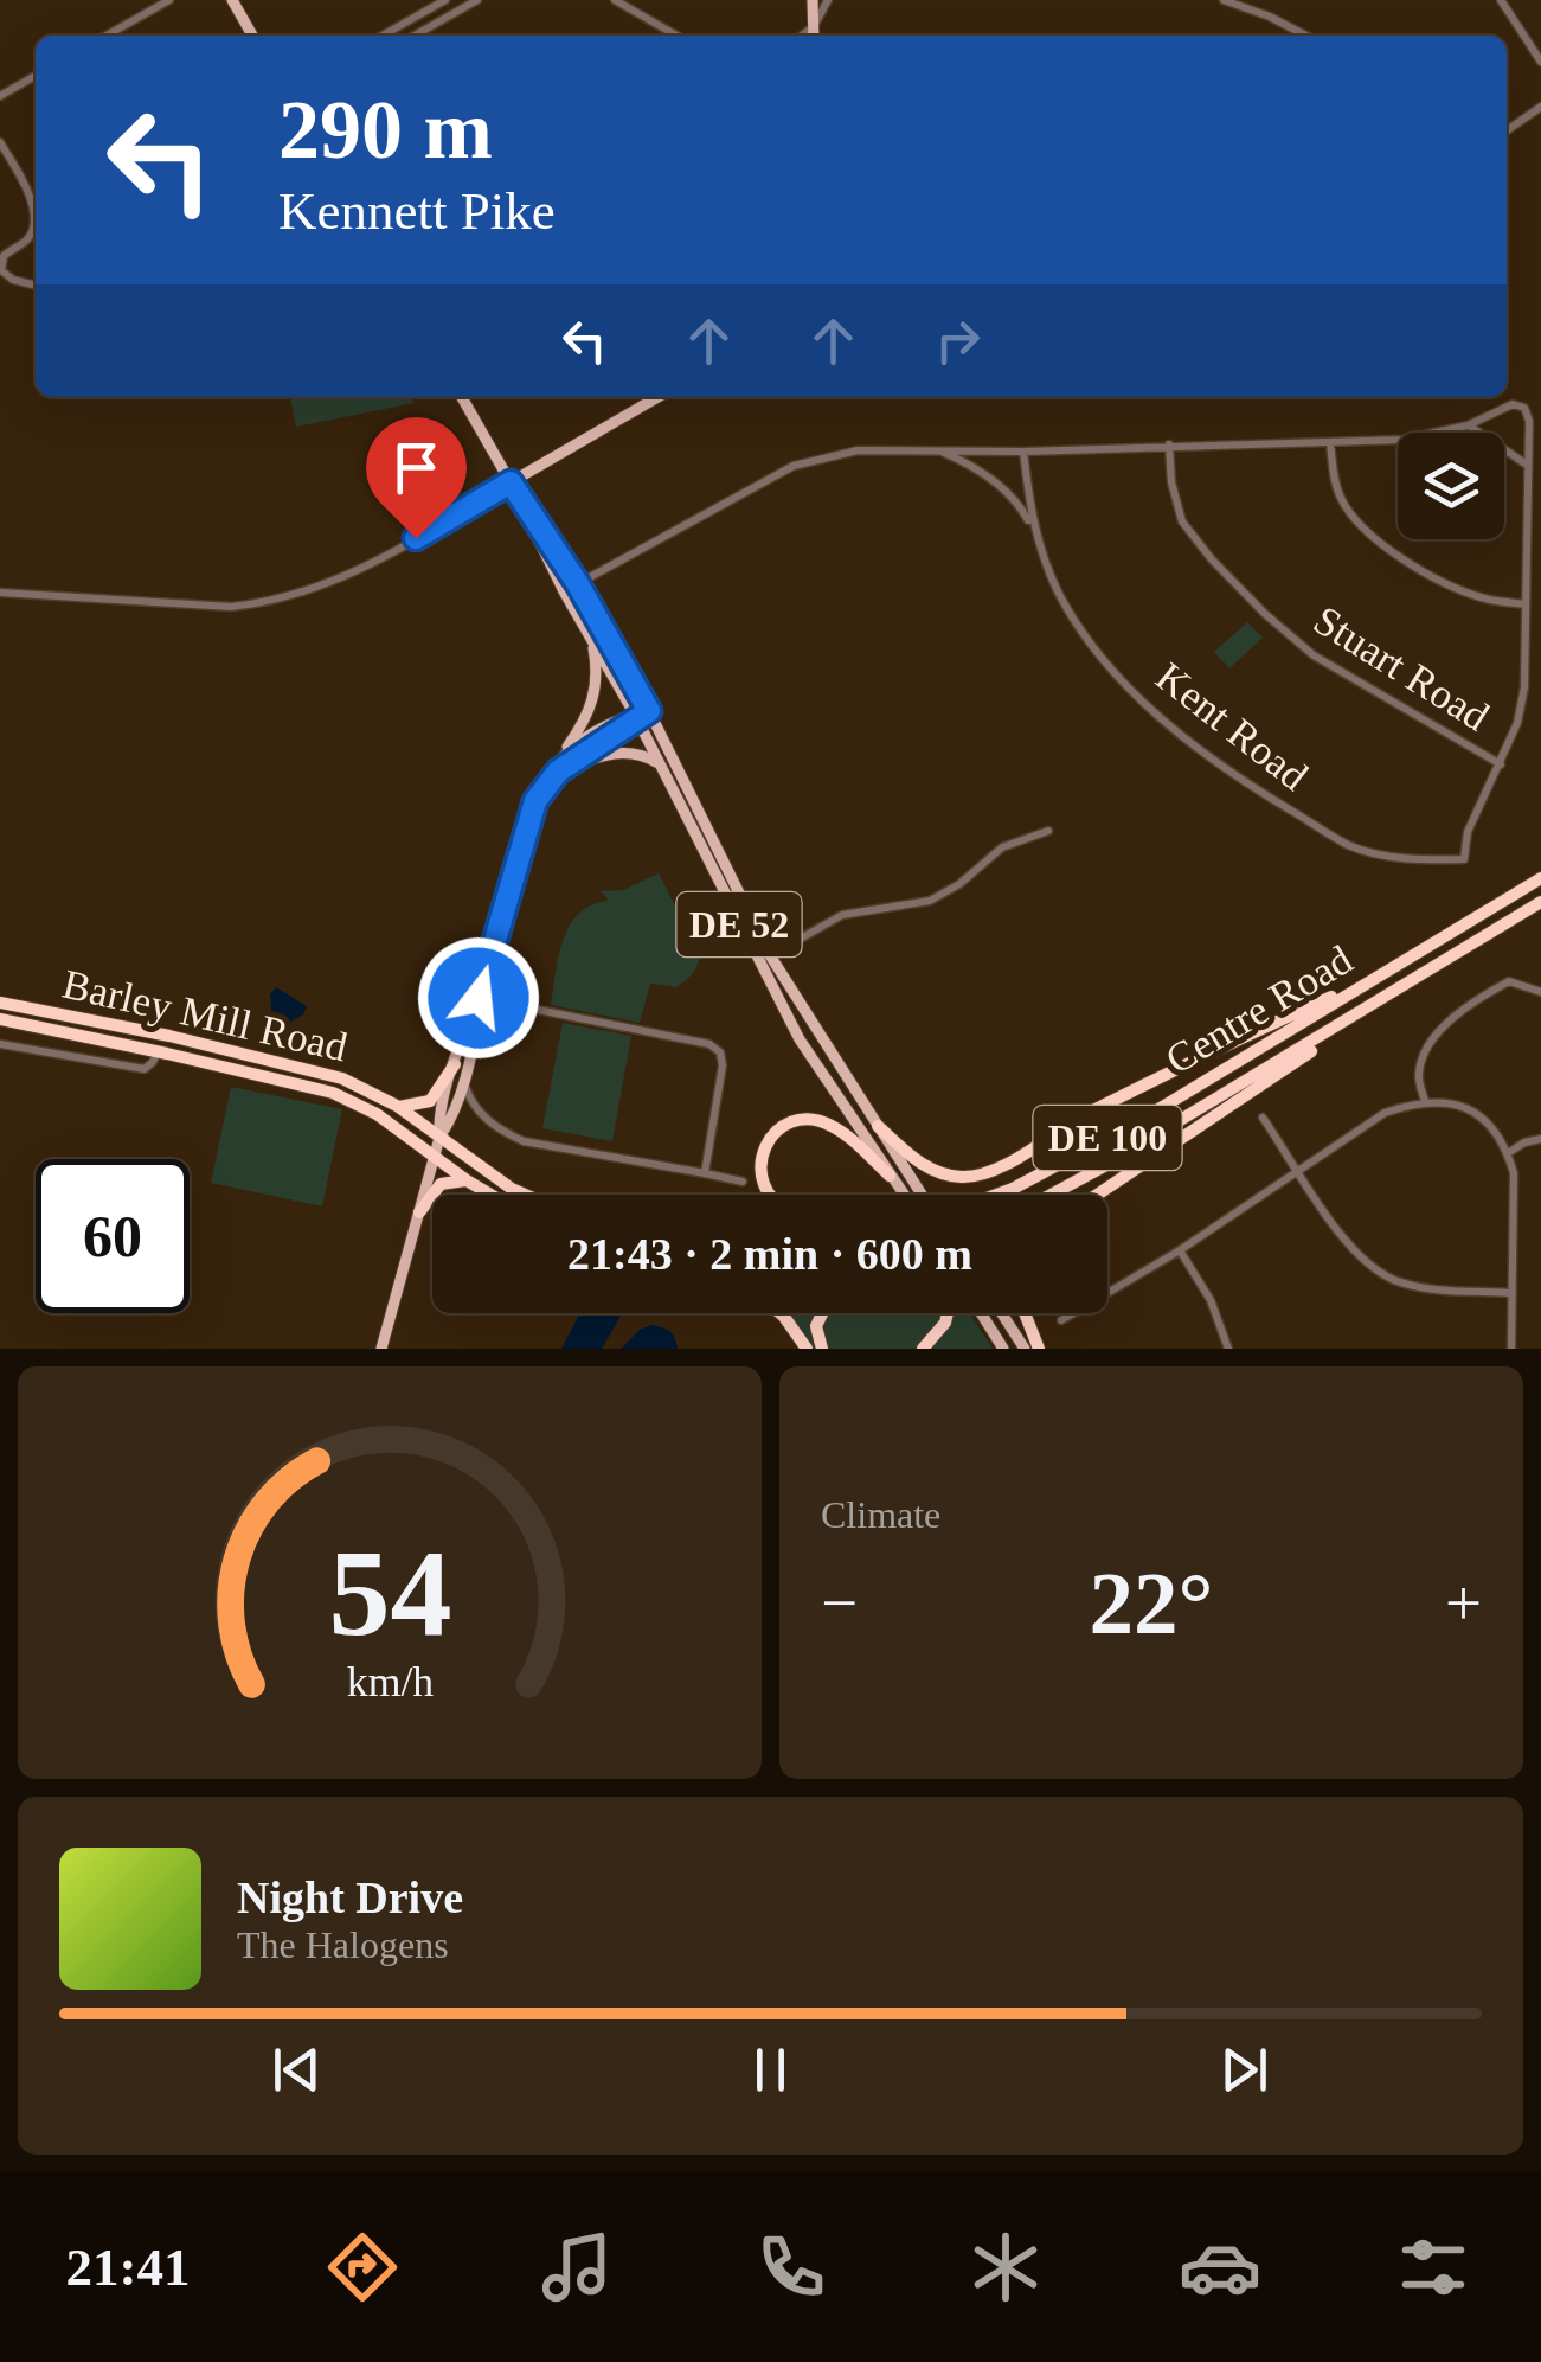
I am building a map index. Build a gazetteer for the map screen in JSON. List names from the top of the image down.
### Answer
{
  "streets": {
    "highway": ["Centre Road", "Barley Mill Road", "DE 100"],
    "main road": ["DE 52"],
    "street": ["Stuart Road", "Kent Road"]
  },
  "crossings": [
    ["Stuart Road", "Kent Road"]
  ],
  "page": {
    "turn": ["290 m", "Kennett Pike"],
    "limit": "60",
    "trip": "21:43 · 2 min · 600 m",
    "tile": "Climate",
    "heat": ["−", "22°", "+"],
    "song": ["Night Drive", "The Halogens"],
    "tabs": "21:41",
    "gauge": ["54", "km/h"]
  }
}
